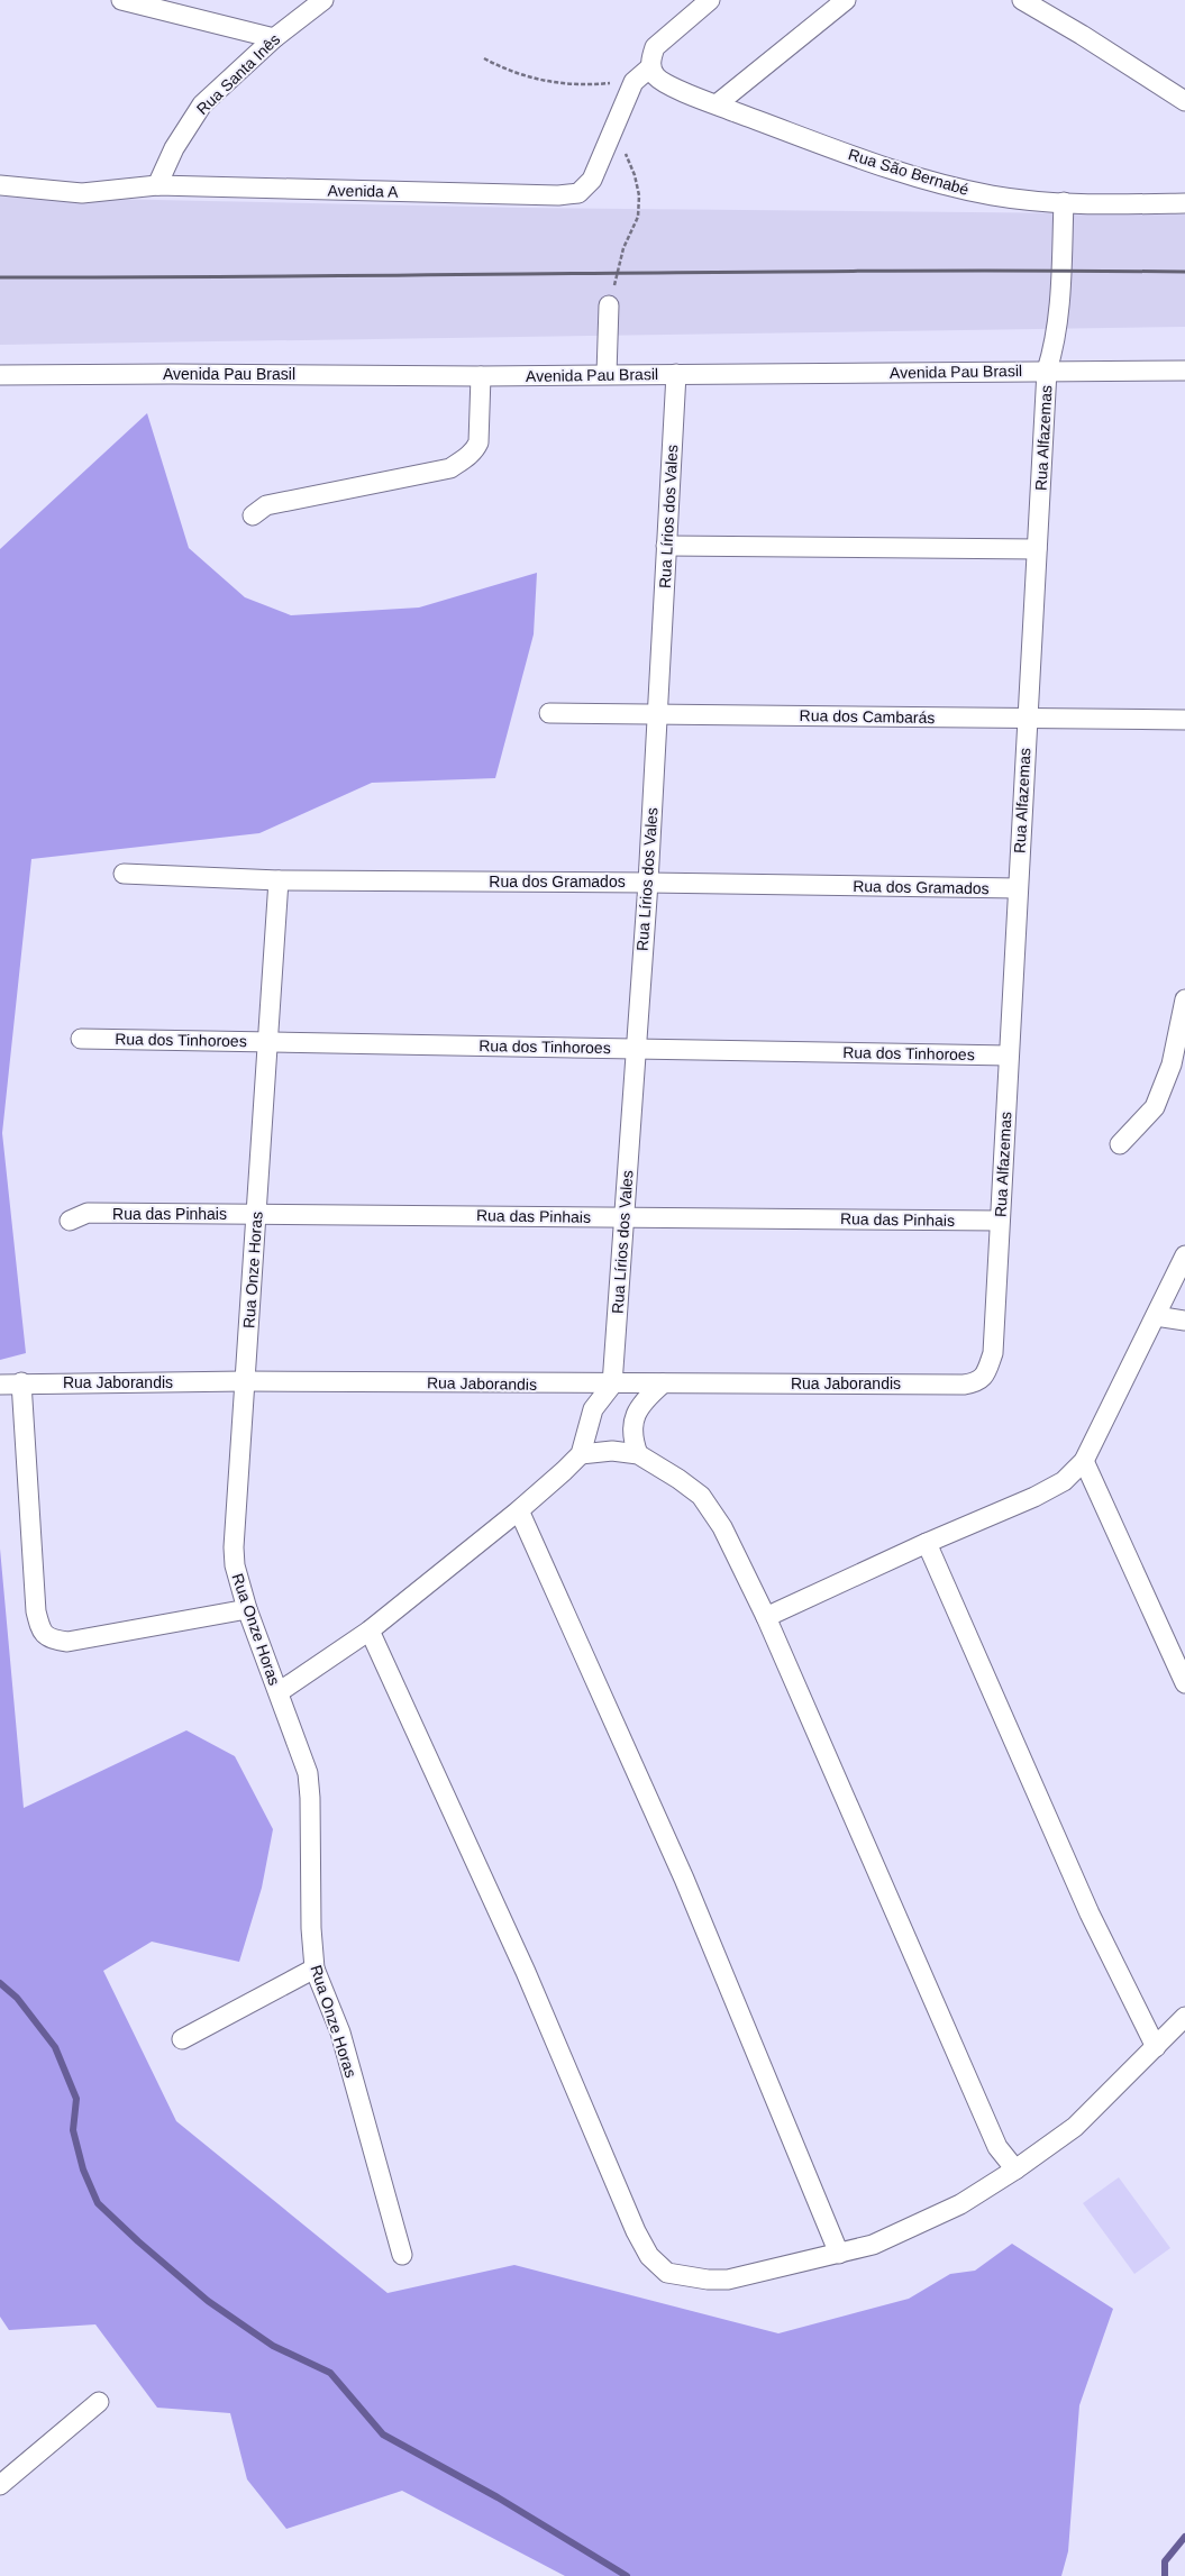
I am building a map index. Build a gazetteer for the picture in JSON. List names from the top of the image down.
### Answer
{
  "streets": {
    "street": [
      "Rua Santa Inês",
      "Rua São Bernabé",
      "Avenida A",
      "Avenida Pau Brasil",
      "Rua Alfazemas",
      "Rua Lírios dos Vales",
      "Rua dos Cambarás",
      "Rua dos Gramados",
      "Rua dos Tinhoroes",
      "Rua das Pinhais",
      "Rua Onze Horas",
      "Rua Jaborandis"
    ]
  },
  "crossings": [
    ["Rua Santa Inês", "Avenida A"],
    ["Rua São Bernabé", "Avenida A"],
    ["Rua São Bernabé", "Rua Alfazemas"],
    ["Avenida Pau Brasil", "Rua Alfazemas"],
    ["Avenida Pau Brasil", "Rua Lírios dos Vales"],
    ["Rua Alfazemas", "Rua dos Cambarás"],
    ["Rua Alfazemas", "Rua dos Gramados"],
    ["Rua Alfazemas", "Rua dos Tinhoroes"],
    ["Rua Alfazemas", "Rua das Pinhais"],
    ["Rua Alfazemas", "Rua Jaborandis"],
    ["Rua Lírios dos Vales", "Rua dos Cambarás"],
    ["Rua Lírios dos Vales", "Rua dos Gramados"],
    ["Rua Lírios dos Vales", "Rua dos Tinhoroes"],
    ["Rua Lírios dos Vales", "Rua das Pinhais"],
    ["Rua Lírios dos Vales", "Rua Jaborandis"],
    ["Rua dos Gramados", "Rua Onze Horas"],
    ["Rua dos Tinhoroes", "Rua Onze Horas"],
    ["Rua das Pinhais", "Rua Onze Horas"],
    ["Rua Onze Horas", "Rua Jaborandis"]
  ]
}
